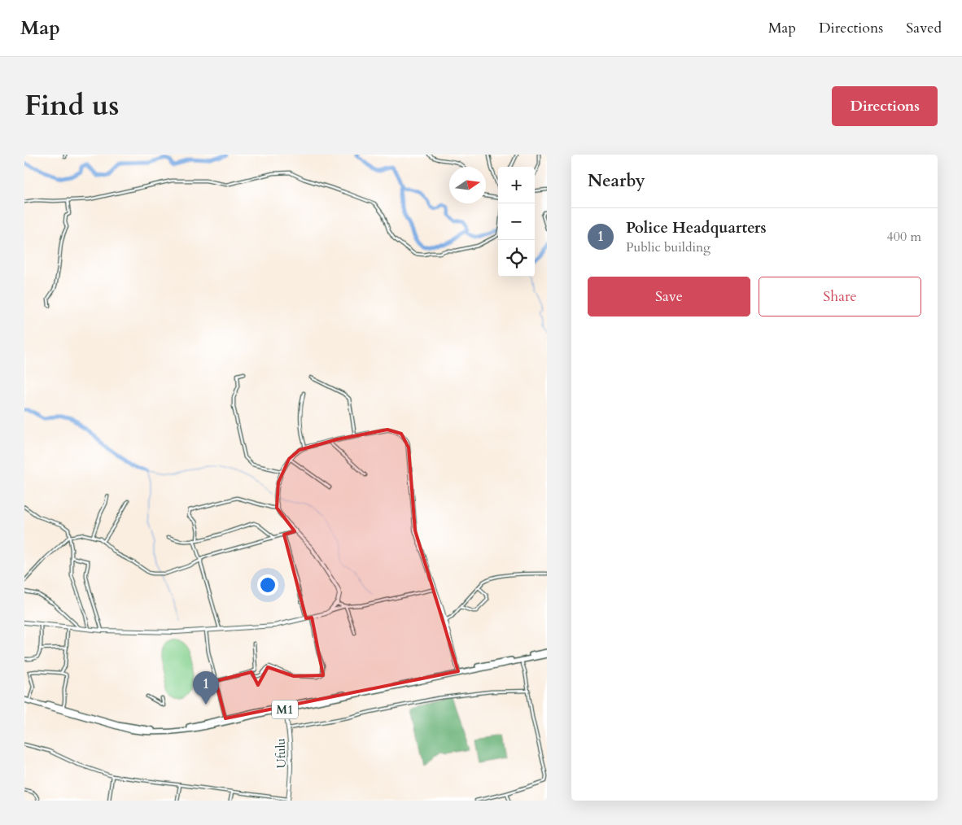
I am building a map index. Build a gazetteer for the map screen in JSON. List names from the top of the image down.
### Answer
{
  "streets": {
    "highway": ["M1"],
    "street": ["Ufulu"]
  },
  "crossings": [
    ["M1", "Ufulu"]
  ],
  "north": "right",
  "page": {
    "header": "Map",
    "nav": ["Map", "Directions", "Saved"],
    "title": "Find us",
    "buttons": [
      "Directions",
      ["Save", "Share"]
    ],
    "heading": "Nearby",
    "map_buttons": ["+", "−"],
    "list": [
      {
        "mark": "1",
        "name": "Police Headquarters",
        "note": "Public building",
        "value": "400 m"
      }
    ],
    "pins": "1"
  }
}
